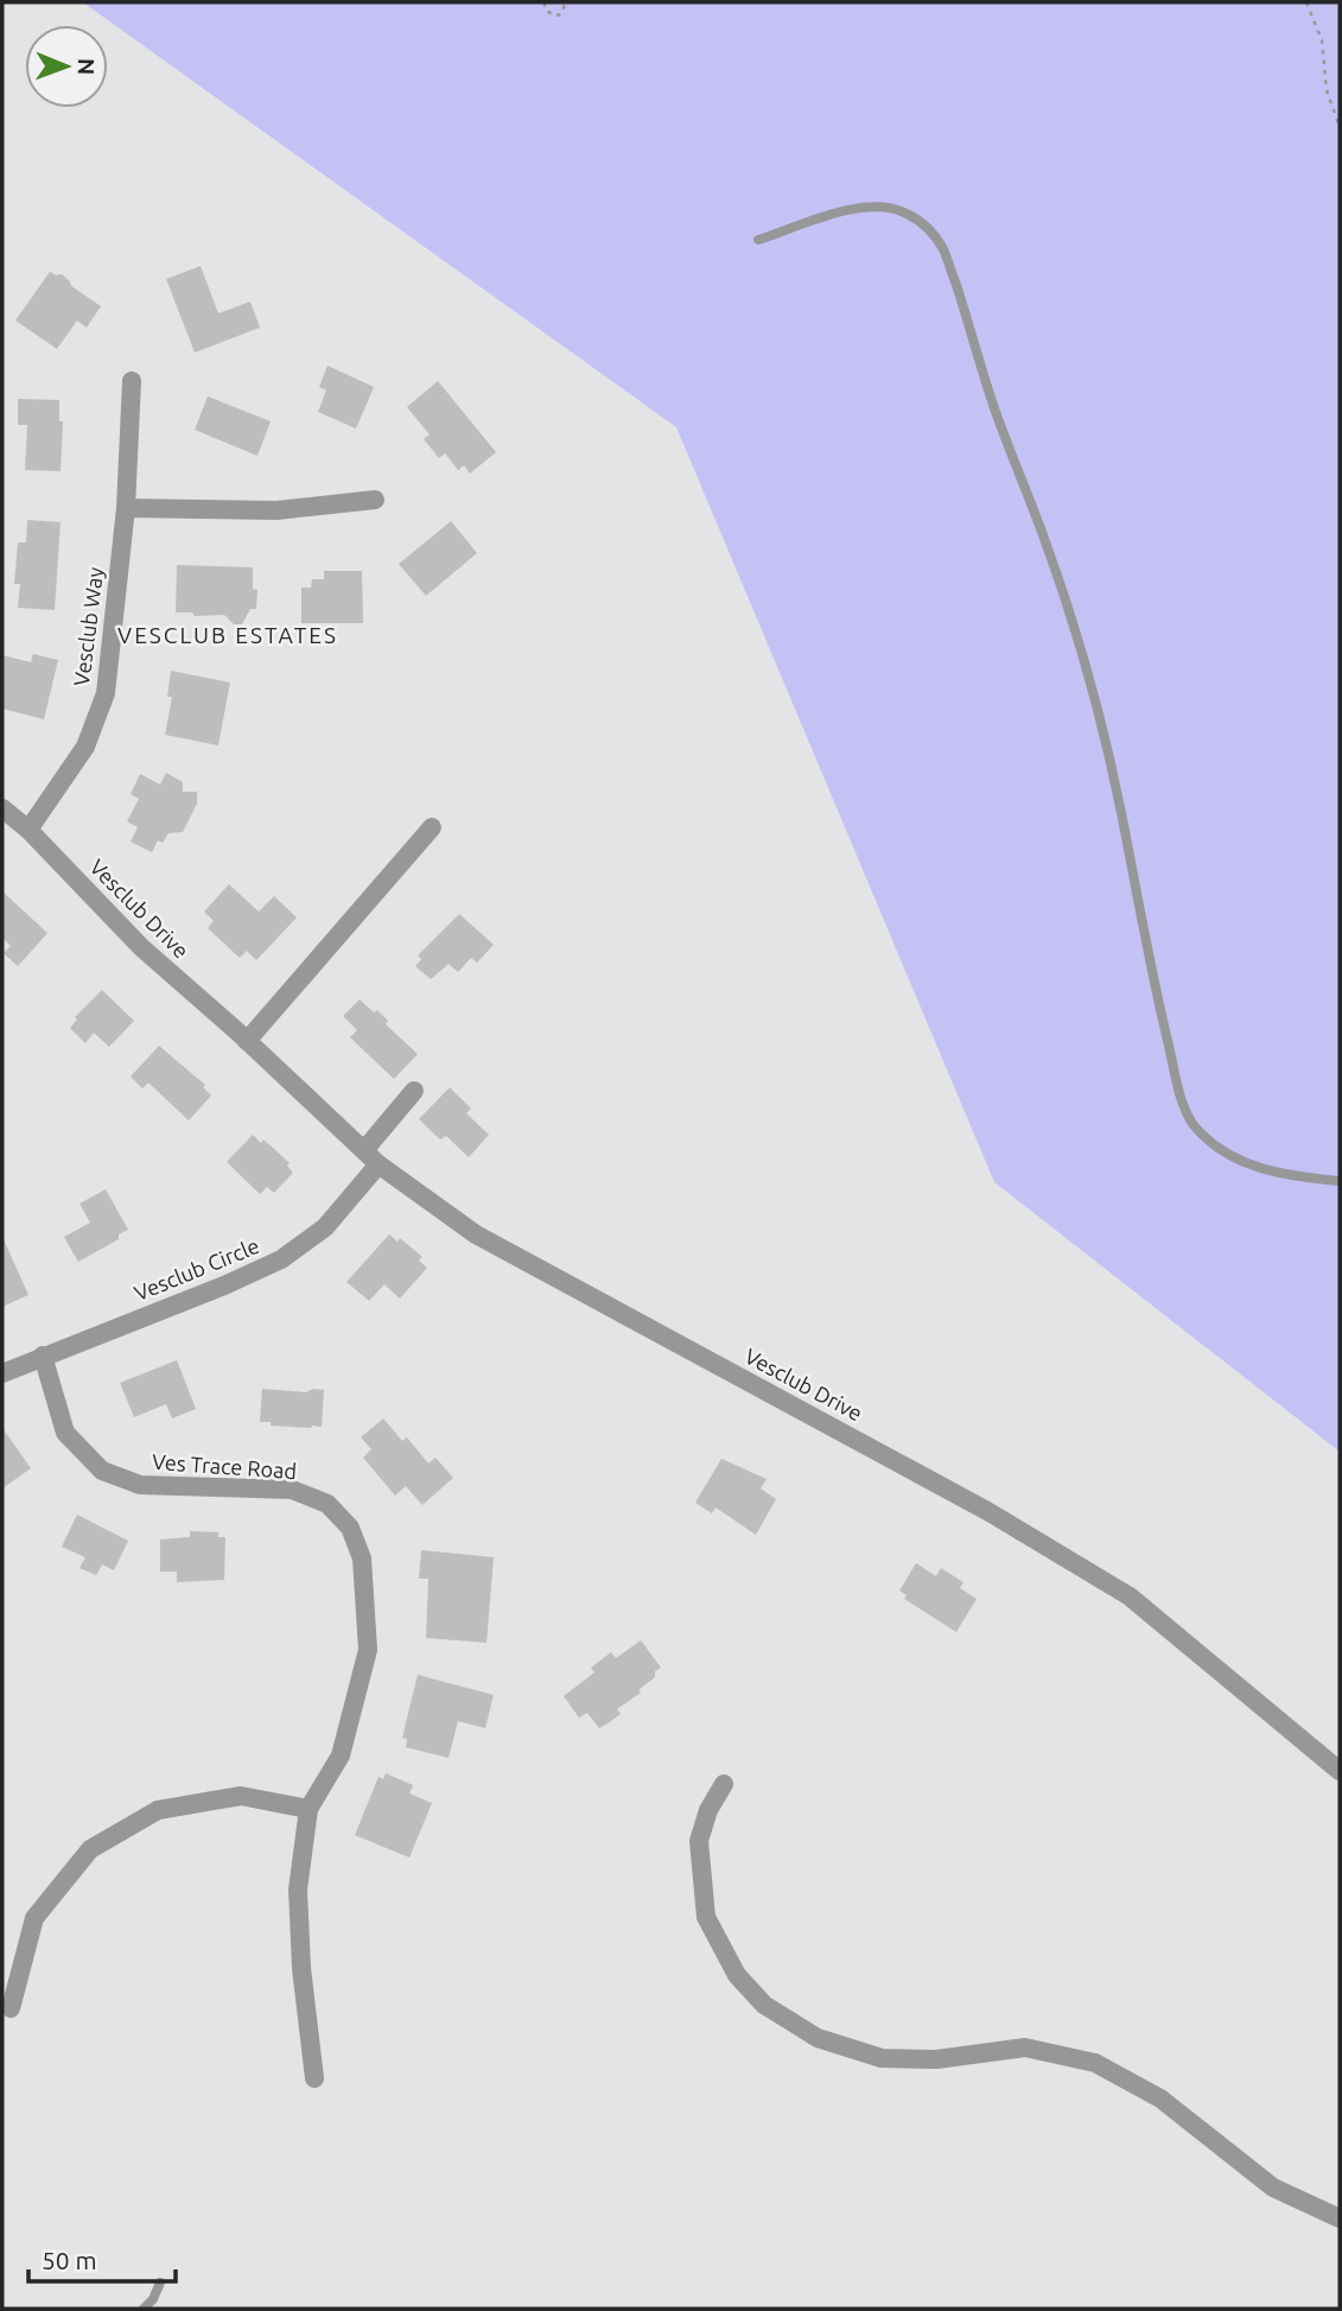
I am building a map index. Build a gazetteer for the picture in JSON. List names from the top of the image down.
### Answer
{
  "streets": {
    "street": [
      "Vesclub Way",
      "Vesclub Drive",
      "Vesclub Circle",
      "Ves Trace Road"
    ]
  },
  "crossings": [
    ["Vesclub Way", "Vesclub Drive"],
    ["Vesclub Drive", "Vesclub Circle"],
    ["Vesclub Circle", "Ves Trace Road"]
  ],
  "districts": ["VESCLUB ESTATES"],
  "scale_bar": "50 m",
  "north": "right"
}
